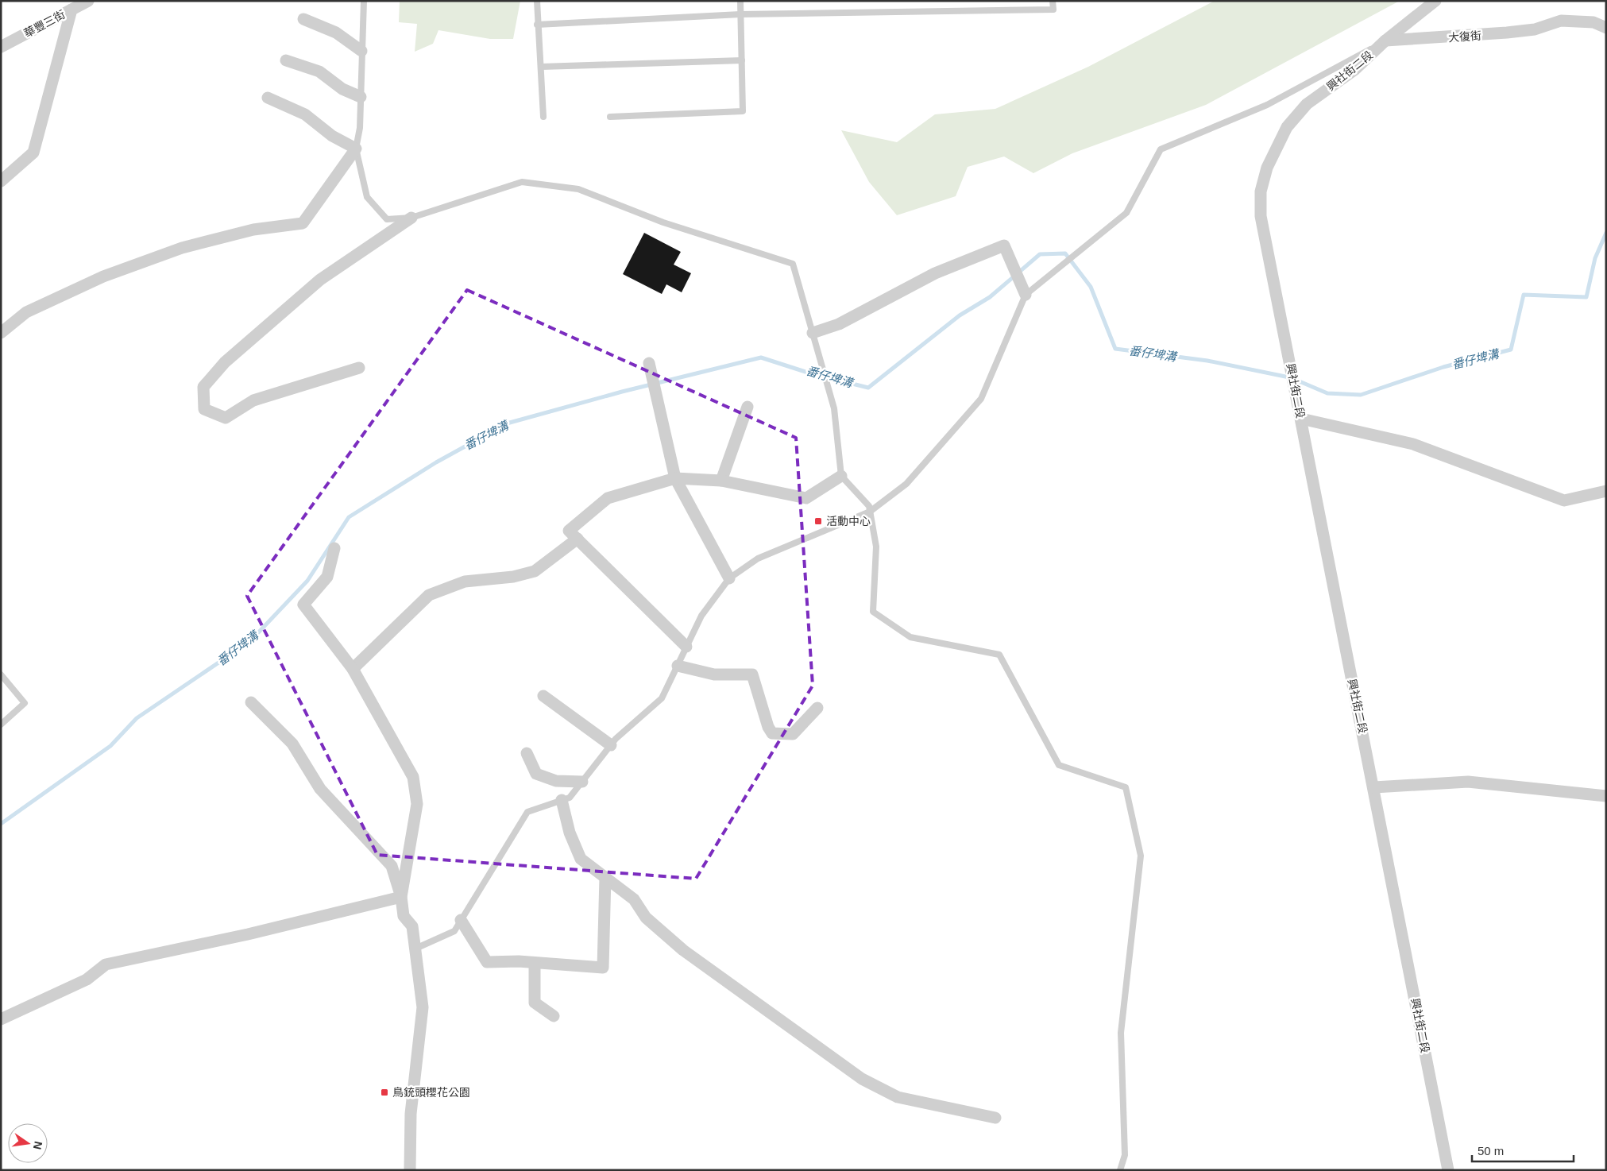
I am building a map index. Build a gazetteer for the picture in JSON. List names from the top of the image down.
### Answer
{
  "streets": {
    "street": ["華豐三街", "大復街", "興社街二段"]
  },
  "crossings": [
    ["大復街", "興社街二段"]
  ],
  "water": ["番仔埤溝"],
  "places": {
    "transit": ["活動中心", "鳥銃頭櫻花公園"]
  },
  "scale_bar": "50 m",
  "north": "right"
}
